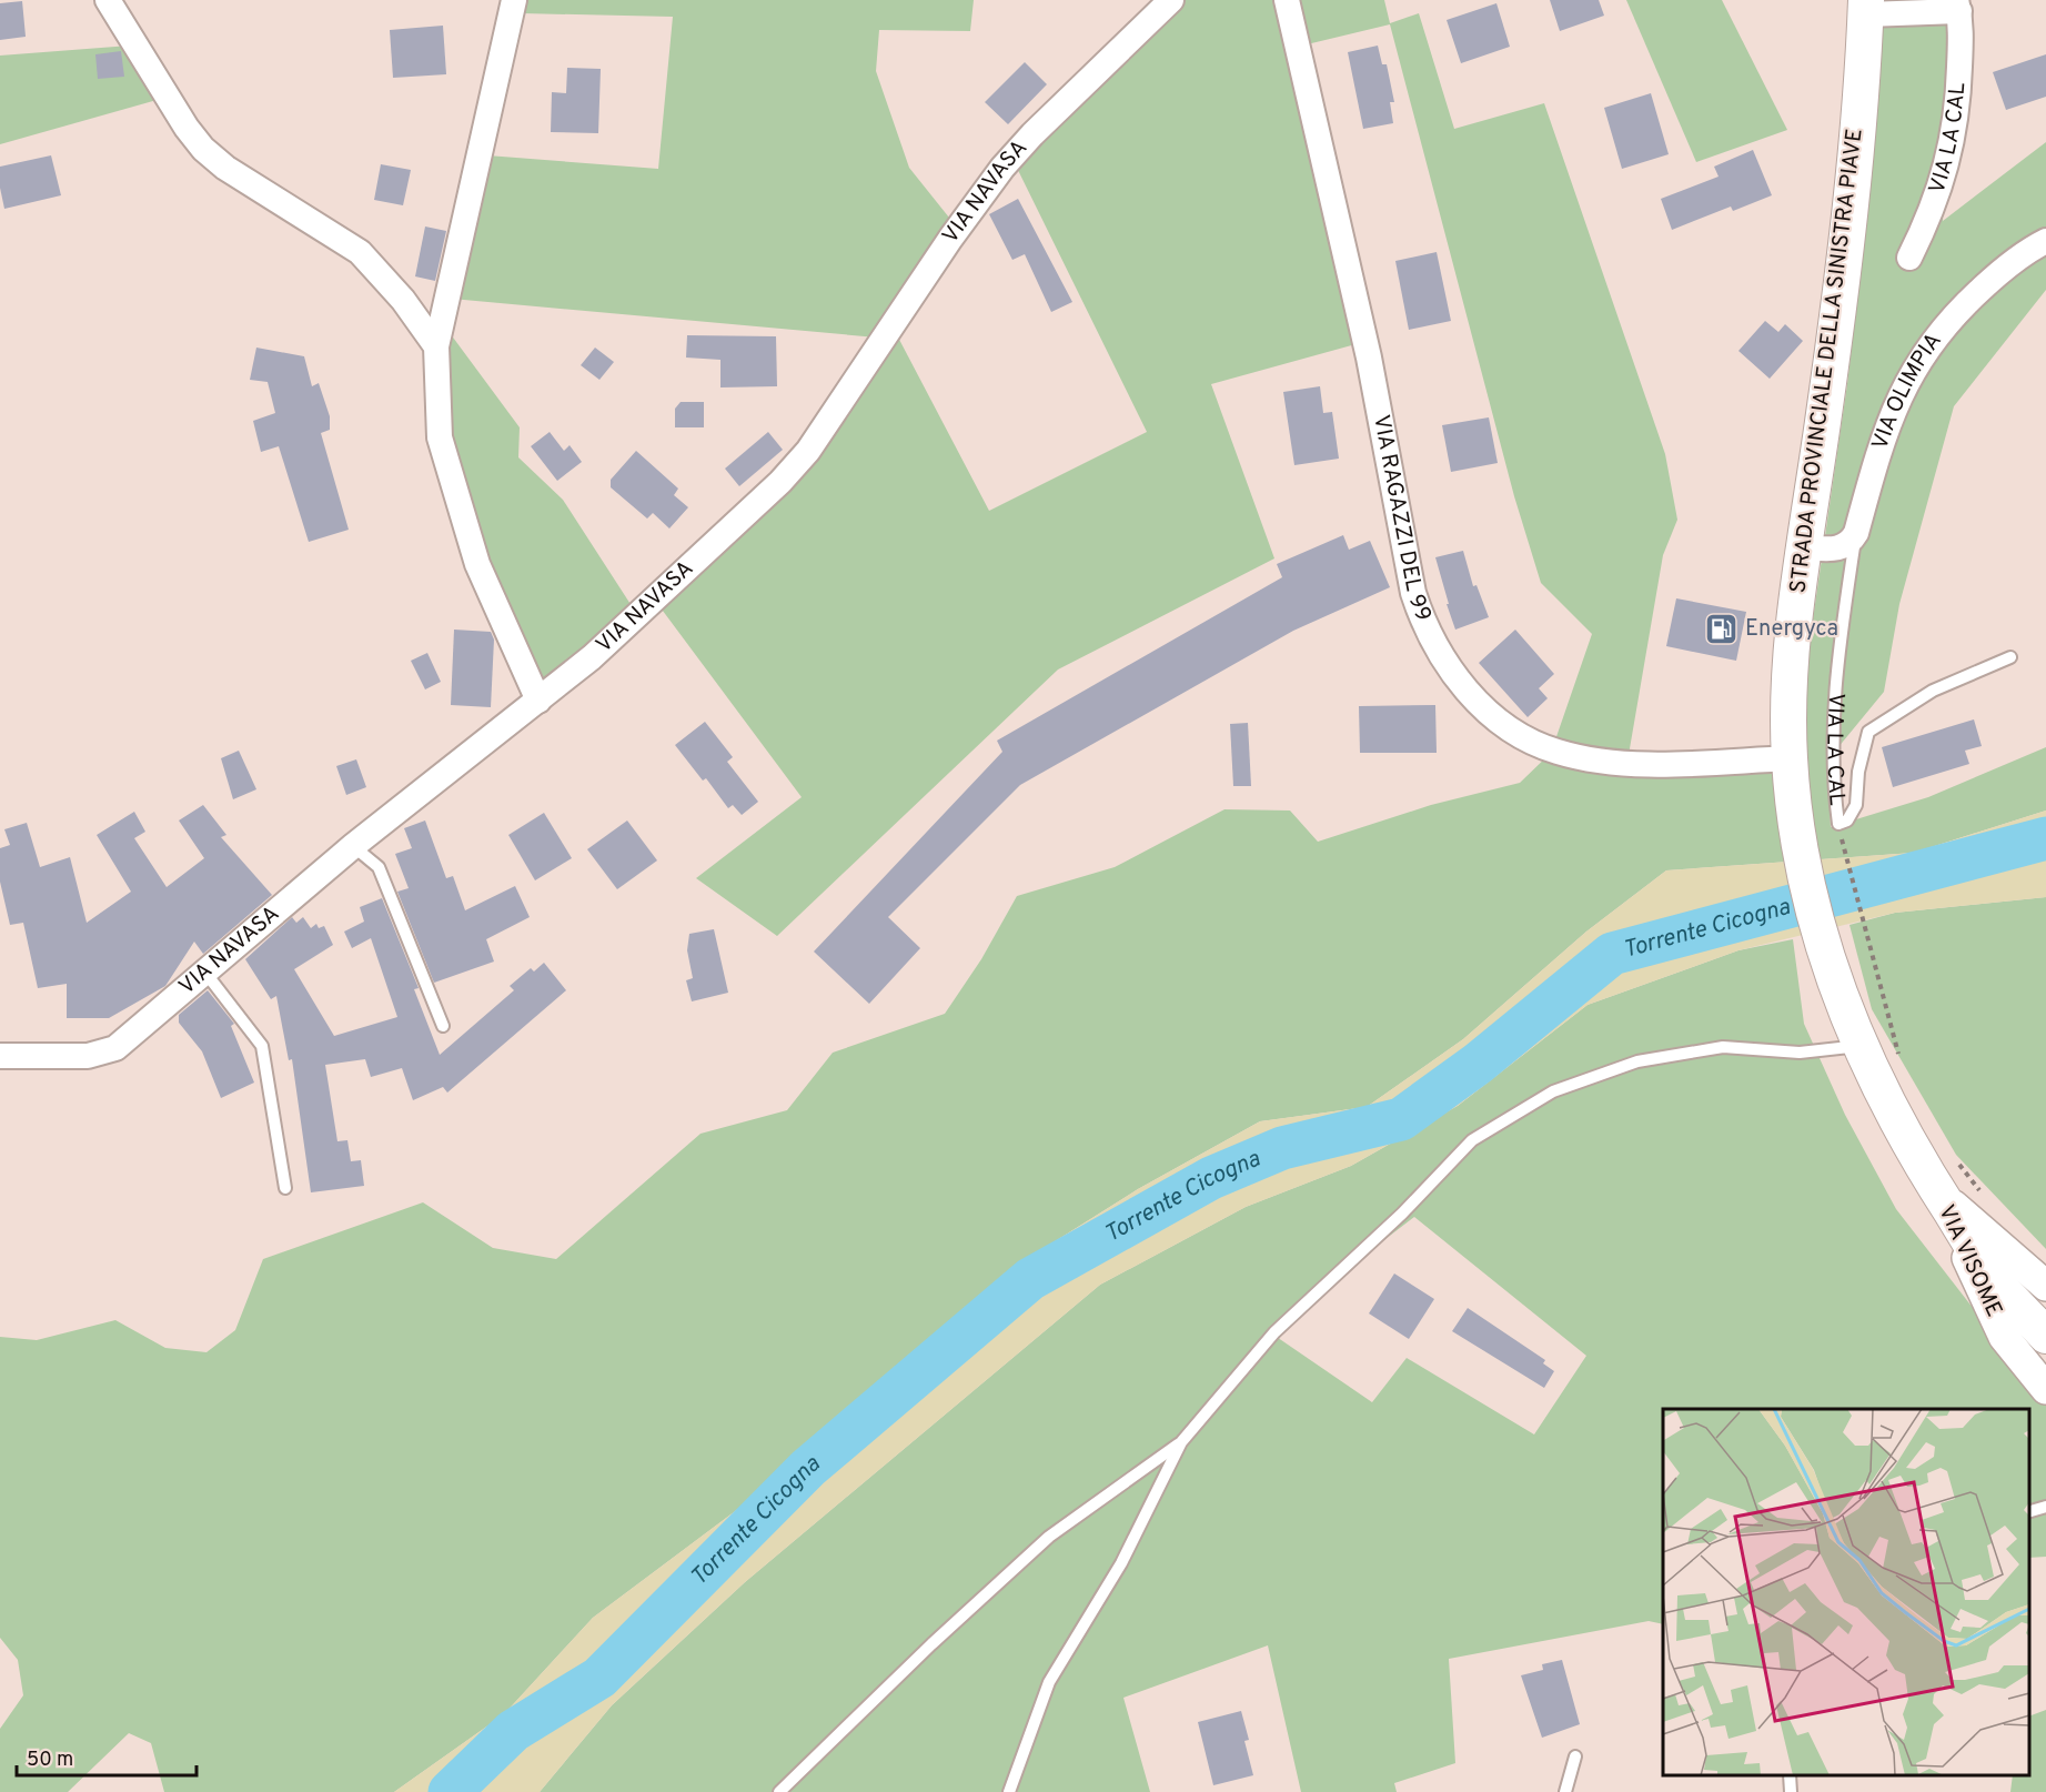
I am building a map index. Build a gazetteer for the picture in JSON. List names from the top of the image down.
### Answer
{
  "streets": {
    "main road": ["STRADA PROVINCIALE DELLA SINISTRA PIAVE"],
    "street": [
      "VIA LA CAL",
      "VIA NAVASA",
      "VIA OLIMPIA",
      "VIA RAGAZZI DEL 99",
      "VIA VISOME"
    ]
  },
  "crossings": [
    ["VIA LA CAL", "STRADA PROVINCIALE DELLA SINISTRA PIAVE"],
    ["VIA LA CAL", "VIA OLIMPIA"],
    ["STRADA PROVINCIALE DELLA SINISTRA PIAVE", "VIA RAGAZZI DEL 99"],
    ["STRADA PROVINCIALE DELLA SINISTRA PIAVE", "VIA VISOME"]
  ],
  "water": ["Torrente Cicogna"],
  "places": {
    "fuel station": ["Energyca"]
  },
  "scale_bar": "50 m"
}
